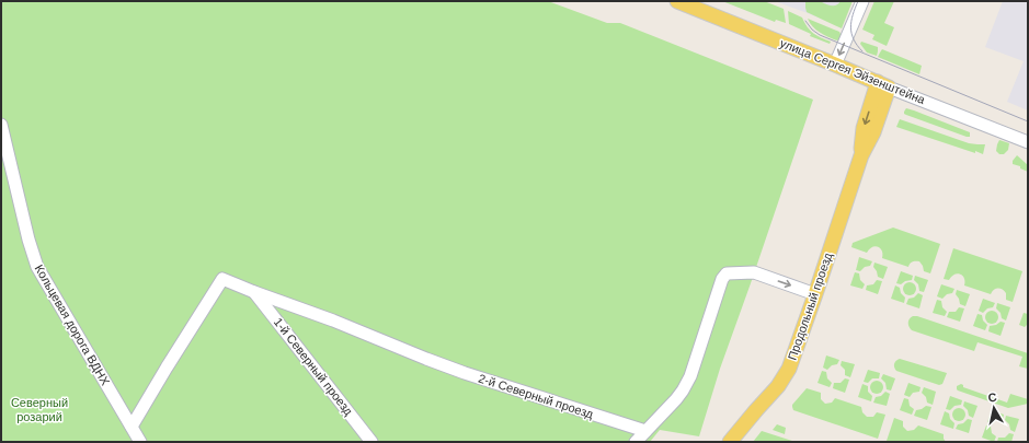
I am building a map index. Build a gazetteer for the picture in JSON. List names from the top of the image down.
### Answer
{
  "streets": {
    "main road": ["улица Сергея Эйзенштейна", "Продольный проезд"],
    "street": ["Кольцевая дорога ВДНХ", "1-й Северный проезд", "2-й Северный проезд"]
  },
  "crossings": [
    ["улица Сергея Эйзенштейна", "Продольный проезд"],
    ["Кольцевая дорога ВДНХ", "2-й Северный проезд"],
    ["1-й Северный проезд", "2-й Северный проезд"]
  ],
  "parks": ["Северный розарий"],
  "north": "top"
}
